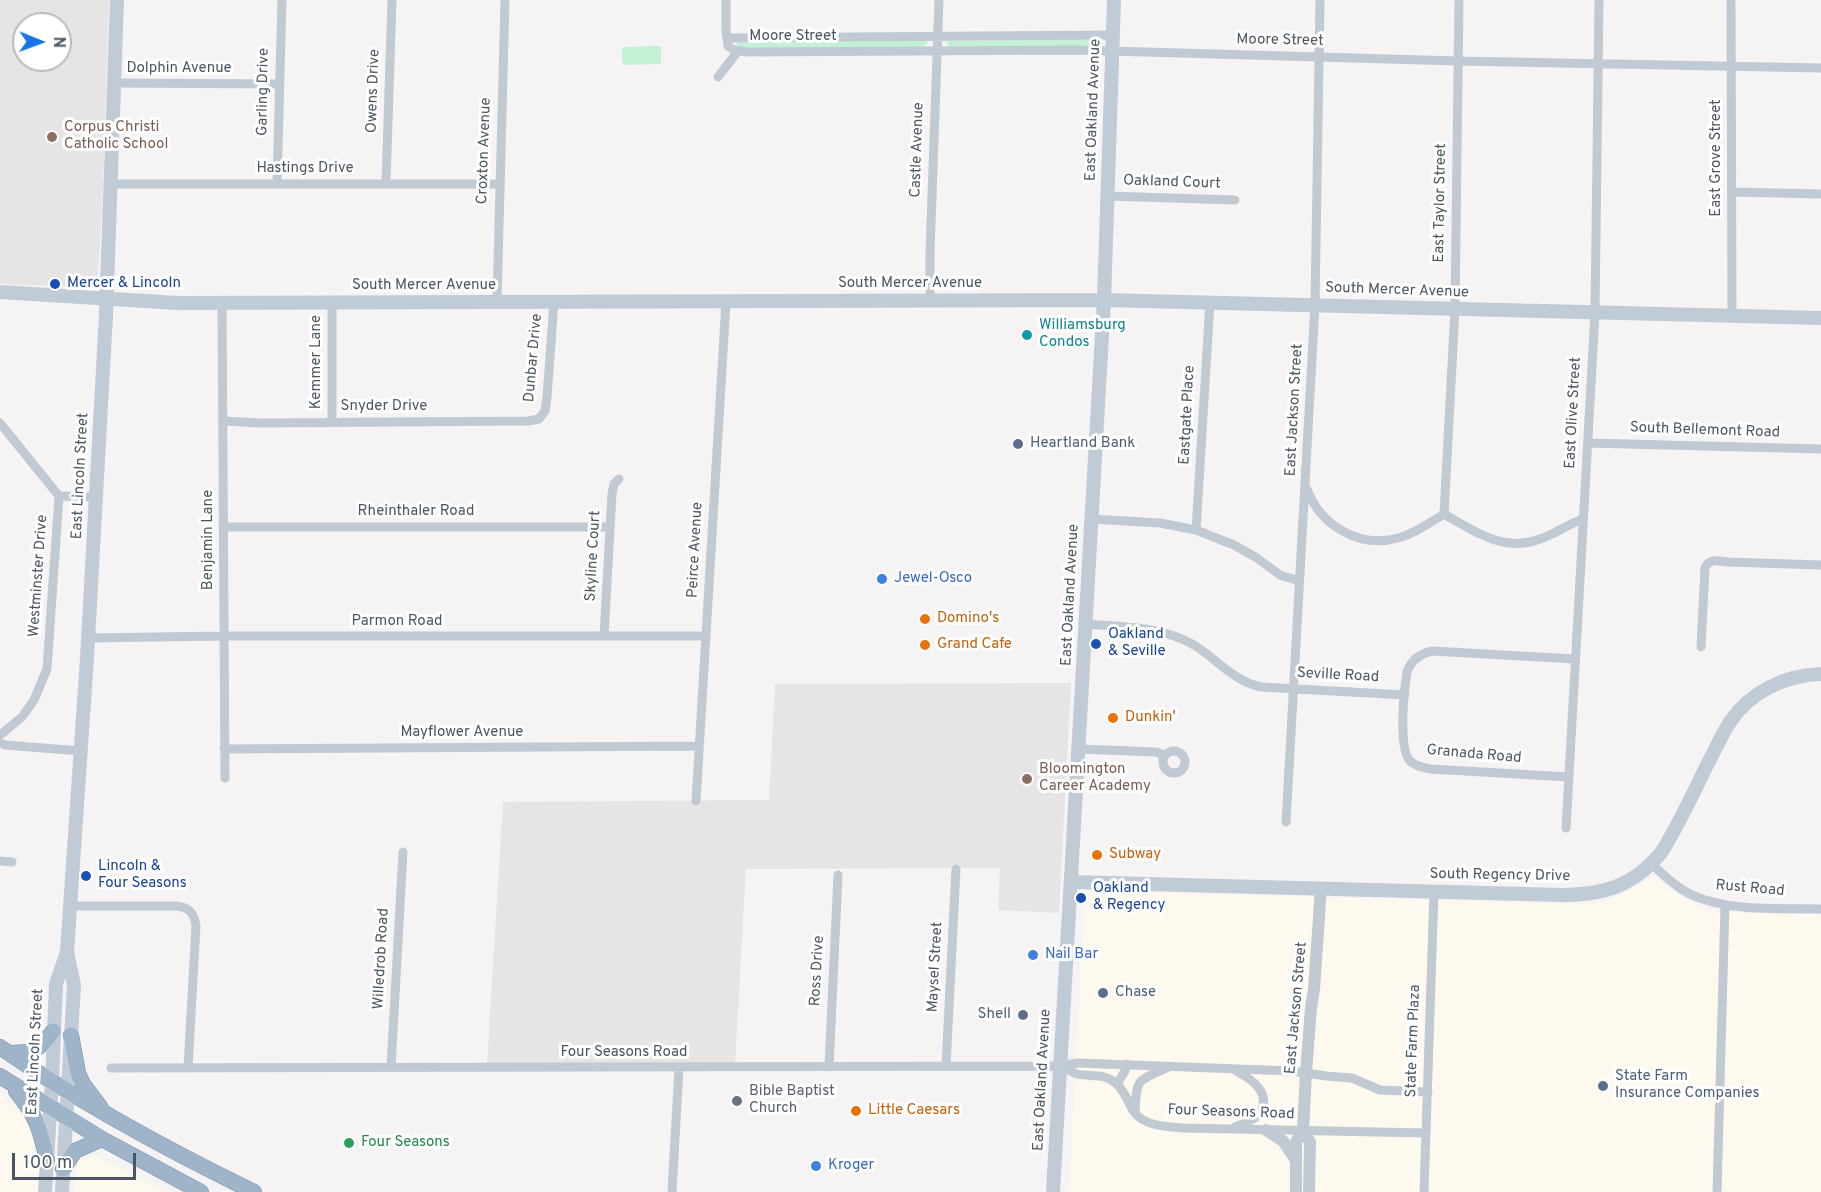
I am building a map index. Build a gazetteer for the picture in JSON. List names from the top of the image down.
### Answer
{
  "streets": {
    "main road": [
      "East Oakland Avenue",
      "South Mercer Avenue",
      "East Lincoln Street",
      "South Regency Drive"
    ],
    "street": [
      "Moore Street",
      "Dolphin Avenue",
      "Owens Drive",
      "Garling Drive",
      "Castle Avenue",
      "Croxton Avenue",
      "East Grove Street",
      "Hastings Drive",
      "Oakland Court",
      "East Taylor Street",
      "Dunbar Drive",
      "Kemmer Lane",
      "Snyder Drive",
      "East Jackson Street",
      "East Olive Street",
      "Eastgate Place",
      "South Bellemont Road",
      "Rheinthaler Road",
      "Benjamin Lane",
      "Peirce Avenue",
      "Skyline Court",
      "Westminster Drive",
      "Parmon Road",
      "Seville Road",
      "Mayflower Avenue",
      "Granada Road",
      "Rust Road",
      "Willedrob Road",
      "Maysel Street",
      "Ross Drive",
      "State Farm Plaza",
      "Four Seasons Road"
    ]
  },
  "crossings": [
    ["Moore Street", "East Oakland Avenue"],
    ["Moore Street", "Castle Avenue"],
    ["Moore Street", "East Grove Street"],
    ["Moore Street", "East Taylor Street"],
    ["Moore Street", "East Jackson Street"],
    ["Moore Street", "East Olive Street"],
    ["Dolphin Avenue", "Garling Drive"],
    ["Dolphin Avenue", "East Lincoln Street"],
    ["Owens Drive", "Hastings Drive"],
    ["Garling Drive", "Hastings Drive"],
    ["East Oakland Avenue", "Oakland Court"],
    ["East Oakland Avenue", "South Mercer Avenue"],
    ["East Oakland Avenue", "Seville Road"],
    ["East Oakland Avenue", "South Regency Drive"],
    ["East Oakland Avenue", "Four Seasons Road"],
    ["Castle Avenue", "South Mercer Avenue"],
    ["Croxton Avenue", "Hastings Drive"],
    ["Croxton Avenue", "South Mercer Avenue"],
    ["East Grove Street", "South Mercer Avenue"],
    ["Hastings Drive", "East Lincoln Street"],
    ["East Taylor Street", "South Mercer Avenue"],
    ["South Mercer Avenue", "Dunbar Drive"],
    ["South Mercer Avenue", "Kemmer Lane"],
    ["South Mercer Avenue", "East Jackson Street"],
    ["South Mercer Avenue", "East Olive Street"],
    ["South Mercer Avenue", "Eastgate Place"],
    ["South Mercer Avenue", "East Lincoln Street"],
    ["South Mercer Avenue", "Benjamin Lane"],
    ["South Mercer Avenue", "Peirce Avenue"],
    ["Dunbar Drive", "Snyder Drive"],
    ["Kemmer Lane", "Snyder Drive"],
    ["Snyder Drive", "Benjamin Lane"],
    ["East Jackson Street", "Seville Road"],
    ["East Jackson Street", "South Regency Drive"],
    ["East Jackson Street", "Four Seasons Road"],
    ["East Olive Street", "South Bellemont Road"],
    ["East Olive Street", "Granada Road"],
    ["East Lincoln Street", "Parmon Road"],
    ["Rheinthaler Road", "Benjamin Lane"],
    ["Rheinthaler Road", "Skyline Court"],
    ["Benjamin Lane", "Parmon Road"],
    ["Benjamin Lane", "Mayflower Avenue"],
    ["Peirce Avenue", "Parmon Road"],
    ["Peirce Avenue", "Mayflower Avenue"],
    ["Skyline Court", "Parmon Road"],
    ["Seville Road", "Granada Road"],
    ["South Regency Drive", "Rust Road"],
    ["South Regency Drive", "State Farm Plaza"],
    ["Willedrob Road", "Four Seasons Road"],
    ["Maysel Street", "Four Seasons Road"],
    ["Ross Drive", "Four Seasons Road"],
    ["State Farm Plaza", "Four Seasons Road"]
  ],
  "places": [
    "Corpus Christi Catholic School",
    "Mercer & Lincoln",
    "Williamsburg Condos",
    "Heartland Bank",
    "Jewel-Osco",
    "Domino's",
    "Oakland & Seville",
    "Grand Cafe",
    "Dunkin'",
    "Bloomington Career Academy",
    "Subway",
    "Lincoln & Four Seasons",
    "Oakland & Regency",
    "Nail Bar",
    "Chase",
    "Shell",
    "State Farm Insurance Companies",
    "Bible Baptist Church",
    "Little Caesars",
    "Four Seasons",
    "Kroger"
  ],
  "scale_bar": "100 m",
  "north": "right"
}
